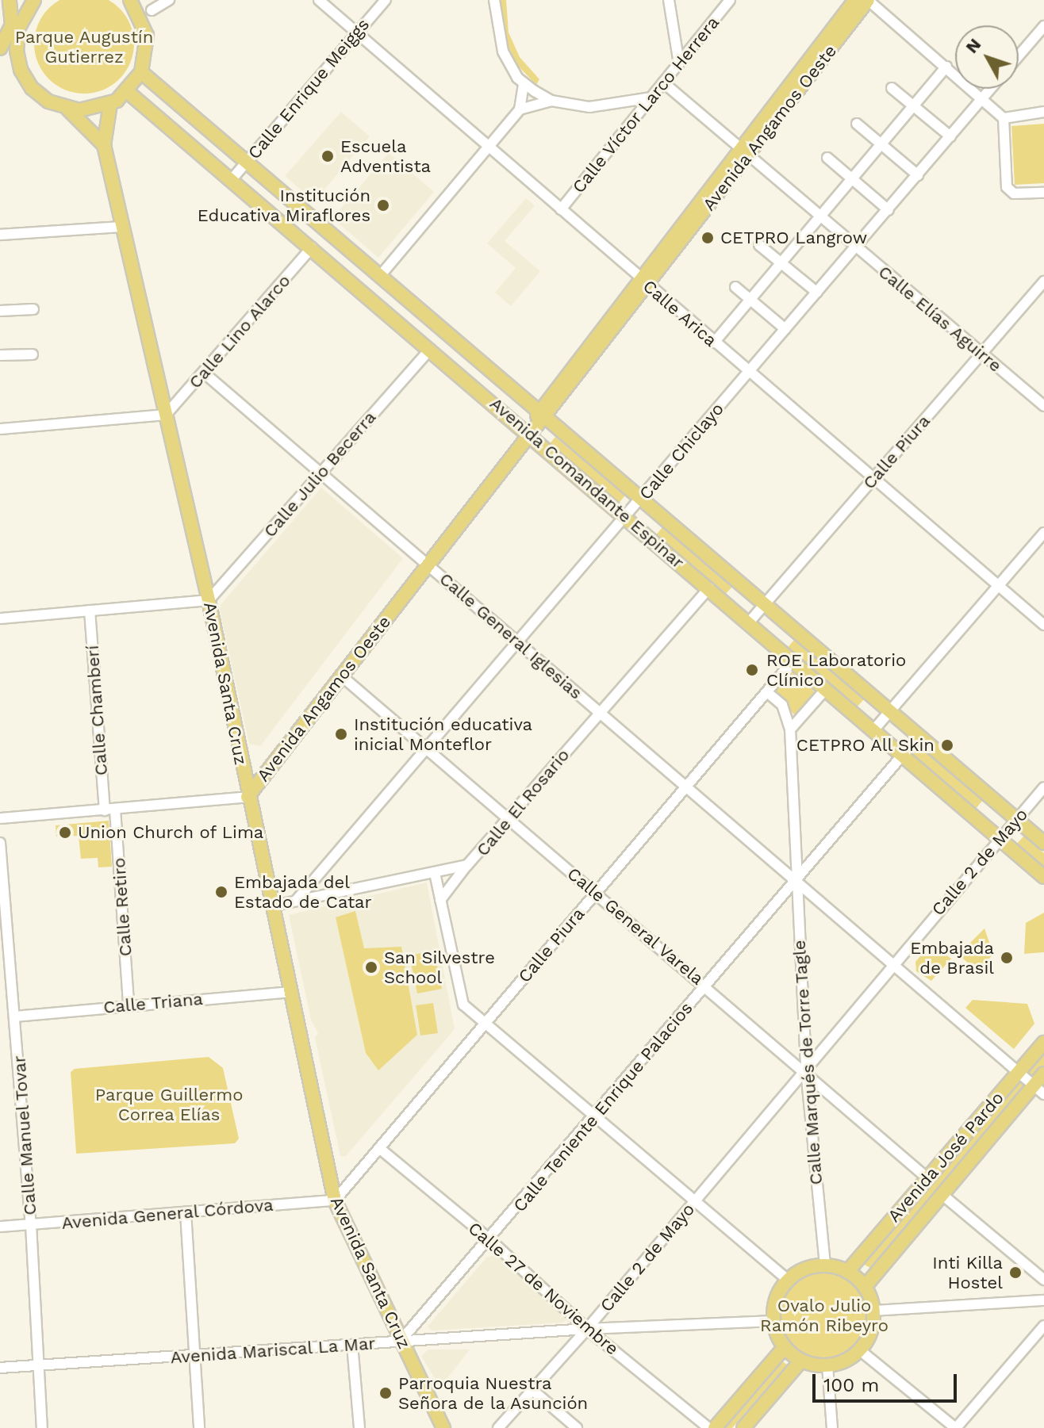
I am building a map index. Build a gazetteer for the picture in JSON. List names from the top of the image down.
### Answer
{
  "streets": {
    "main road": [
      "Avenida Angamos Oeste",
      "Avenida Comandante Espinar",
      "Avenida Santa Cruz",
      "Avenida José Pardo"
    ],
    "street": [
      "Calle Enrique Meiggs",
      "Calle Víctor Larco Herrera",
      "Calle Arica",
      "Calle Elías Aguirre",
      "Calle Lino Alarco",
      "Calle Chiclayo",
      "Calle Piura",
      "Calle Julio Becerra",
      "Calle General Iglesias",
      "Calle Chamberí",
      "Calle El Rosario",
      "Calle 2 de Mayo",
      "Calle Retiro",
      "Calle General Varela",
      "Calle Triana",
      "Calle Marqués de Torre Tagle",
      "Calle Teniente Enrique Palacios",
      "Calle Manuel Tovar",
      "Avenida General Córdova",
      "Calle 27 de Noviembre",
      "Avenida Mariscal La Mar"
    ]
  },
  "crossings": [
    ["Calle Enrique Meiggs", "Calle Arica"],
    ["Calle Enrique Meiggs", "Avenida Comandante Espinar"],
    ["Calle Víctor Larco Herrera", "Calle Arica"],
    ["Calle Víctor Larco Herrera", "Calle Elías Aguirre"],
    ["Avenida Angamos Oeste", "Calle Arica"],
    ["Avenida Angamos Oeste", "Calle Elías Aguirre"],
    ["Avenida Angamos Oeste", "Avenida Comandante Espinar"],
    ["Avenida Angamos Oeste", "Calle General Iglesias"],
    ["Avenida Angamos Oeste", "Avenida Santa Cruz"],
    ["Avenida Angamos Oeste", "Calle Chamberí"],
    ["Avenida Angamos Oeste", "Calle Retiro"],
    ["Avenida Angamos Oeste", "Calle General Varela"],
    ["Calle Arica", "Calle Chiclayo"],
    ["Calle Arica", "Calle Piura"],
    ["Calle Elías Aguirre", "Calle Chiclayo"],
    ["Calle Elías Aguirre", "Calle Piura"],
    ["Calle Lino Alarco", "Avenida Comandante Espinar"],
    ["Calle Lino Alarco", "Calle General Iglesias"],
    ["Calle Lino Alarco", "Avenida Santa Cruz"],
    ["Calle Chiclayo", "Avenida Comandante Espinar"],
    ["Calle Chiclayo", "Calle General Iglesias"],
    ["Calle Chiclayo", "Calle El Rosario"],
    ["Calle Chiclayo", "Calle General Varela"],
    ["Calle Piura", "Avenida Comandante Espinar"],
    ["Calle Piura", "Calle General Iglesias"],
    ["Calle Piura", "Avenida Santa Cruz"],
    ["Calle Piura", "Calle General Varela"],
    ["Calle Piura", "Calle Marqués de Torre Tagle"],
    ["Calle Piura", "Avenida General Córdova"],
    ["Calle Piura", "Calle 27 de Noviembre"],
    ["Calle Julio Becerra", "Avenida Comandante Espinar"],
    ["Calle Julio Becerra", "Calle General Iglesias"],
    ["Calle Julio Becerra", "Avenida Santa Cruz"],
    ["Avenida Comandante Espinar", "Calle El Rosario"],
    ["Avenida Comandante Espinar", "Calle 2 de Mayo"],
    ["Avenida Comandante Espinar", "Calle Teniente Enrique Palacios"],
    ["Calle General Iglesias", "Calle El Rosario"],
    ["Calle General Iglesias", "Calle 2 de Mayo"],
    ["Calle General Iglesias", "Calle Marqués de Torre Tagle"],
    ["Calle General Iglesias", "Calle Teniente Enrique Palacios"],
    ["Calle General Iglesias", "Avenida José Pardo"],
    ["Avenida Santa Cruz", "Calle El Rosario"],
    ["Avenida Santa Cruz", "Calle Triana"],
    ["Avenida Santa Cruz", "Calle Teniente Enrique Palacios"],
    ["Avenida Santa Cruz", "Avenida General Córdova"],
    ["Avenida Santa Cruz", "Avenida Mariscal La Mar"],
    ["Calle Chamberí", "Calle Retiro"],
    ["Calle El Rosario", "Calle General Varela"],
    ["Calle 2 de Mayo", "Calle General Varela"],
    ["Calle 2 de Mayo", "Calle Marqués de Torre Tagle"],
    ["Calle 2 de Mayo", "Calle 27 de Noviembre"],
    ["Calle 2 de Mayo", "Avenida Mariscal La Mar"],
    ["Calle Retiro", "Calle Triana"],
    ["Calle General Varela", "Calle Marqués de Torre Tagle"],
    ["Calle General Varela", "Calle Teniente Enrique Palacios"],
    ["Calle General Varela", "Avenida José Pardo"],
    ["Calle Triana", "Calle Manuel Tovar"],
    ["Calle Marqués de Torre Tagle", "Calle Teniente Enrique Palacios"],
    ["Calle Marqués de Torre Tagle", "Avenida José Pardo"],
    ["Calle Marqués de Torre Tagle", "Avenida Mariscal La Mar"],
    ["Calle Teniente Enrique Palacios", "Calle 27 de Noviembre"],
    ["Calle Teniente Enrique Palacios", "Avenida Mariscal La Mar"],
    ["Calle Manuel Tovar", "Avenida General Córdova"],
    ["Calle Manuel Tovar", "Avenida Mariscal La Mar"],
    ["Avenida José Pardo", "Avenida Mariscal La Mar"],
    ["Calle 27 de Noviembre", "Avenida Mariscal La Mar"]
  ],
  "parks": ["Parque Augustín Gutierrez", "Parque Guillermo Correa Elías", "Ovalo Julio Ramón Ribeyro"],
  "places": [
    "Escuela Adventista",
    "Institución Educativa Miraflores",
    "CETPRO Langrow",
    "ROE Laboratorio Clínico",
    "Institución educativa inicial Monteflor",
    "CETPRO All Skin",
    "Union Church of Lima",
    "Embajada del Estado de Catar",
    "Embajada de Brasil",
    "San Silvestre School",
    "Inti Killa Hostel",
    "Parroquia Nuestra Señora de la Asunción"
  ],
  "scale_bar": "100 m",
  "north": "top left"
}
